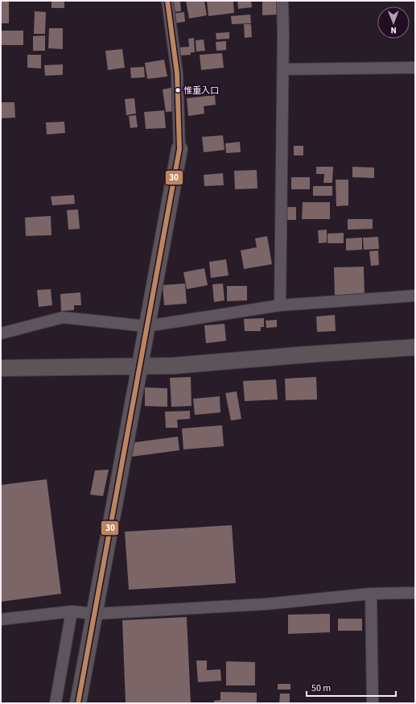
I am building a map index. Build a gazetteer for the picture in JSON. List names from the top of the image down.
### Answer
{
  "places": ["惟重入口"],
  "lines": ["transit line 30"],
  "scale_bar": "50 m",
  "north": "bottom"
}
